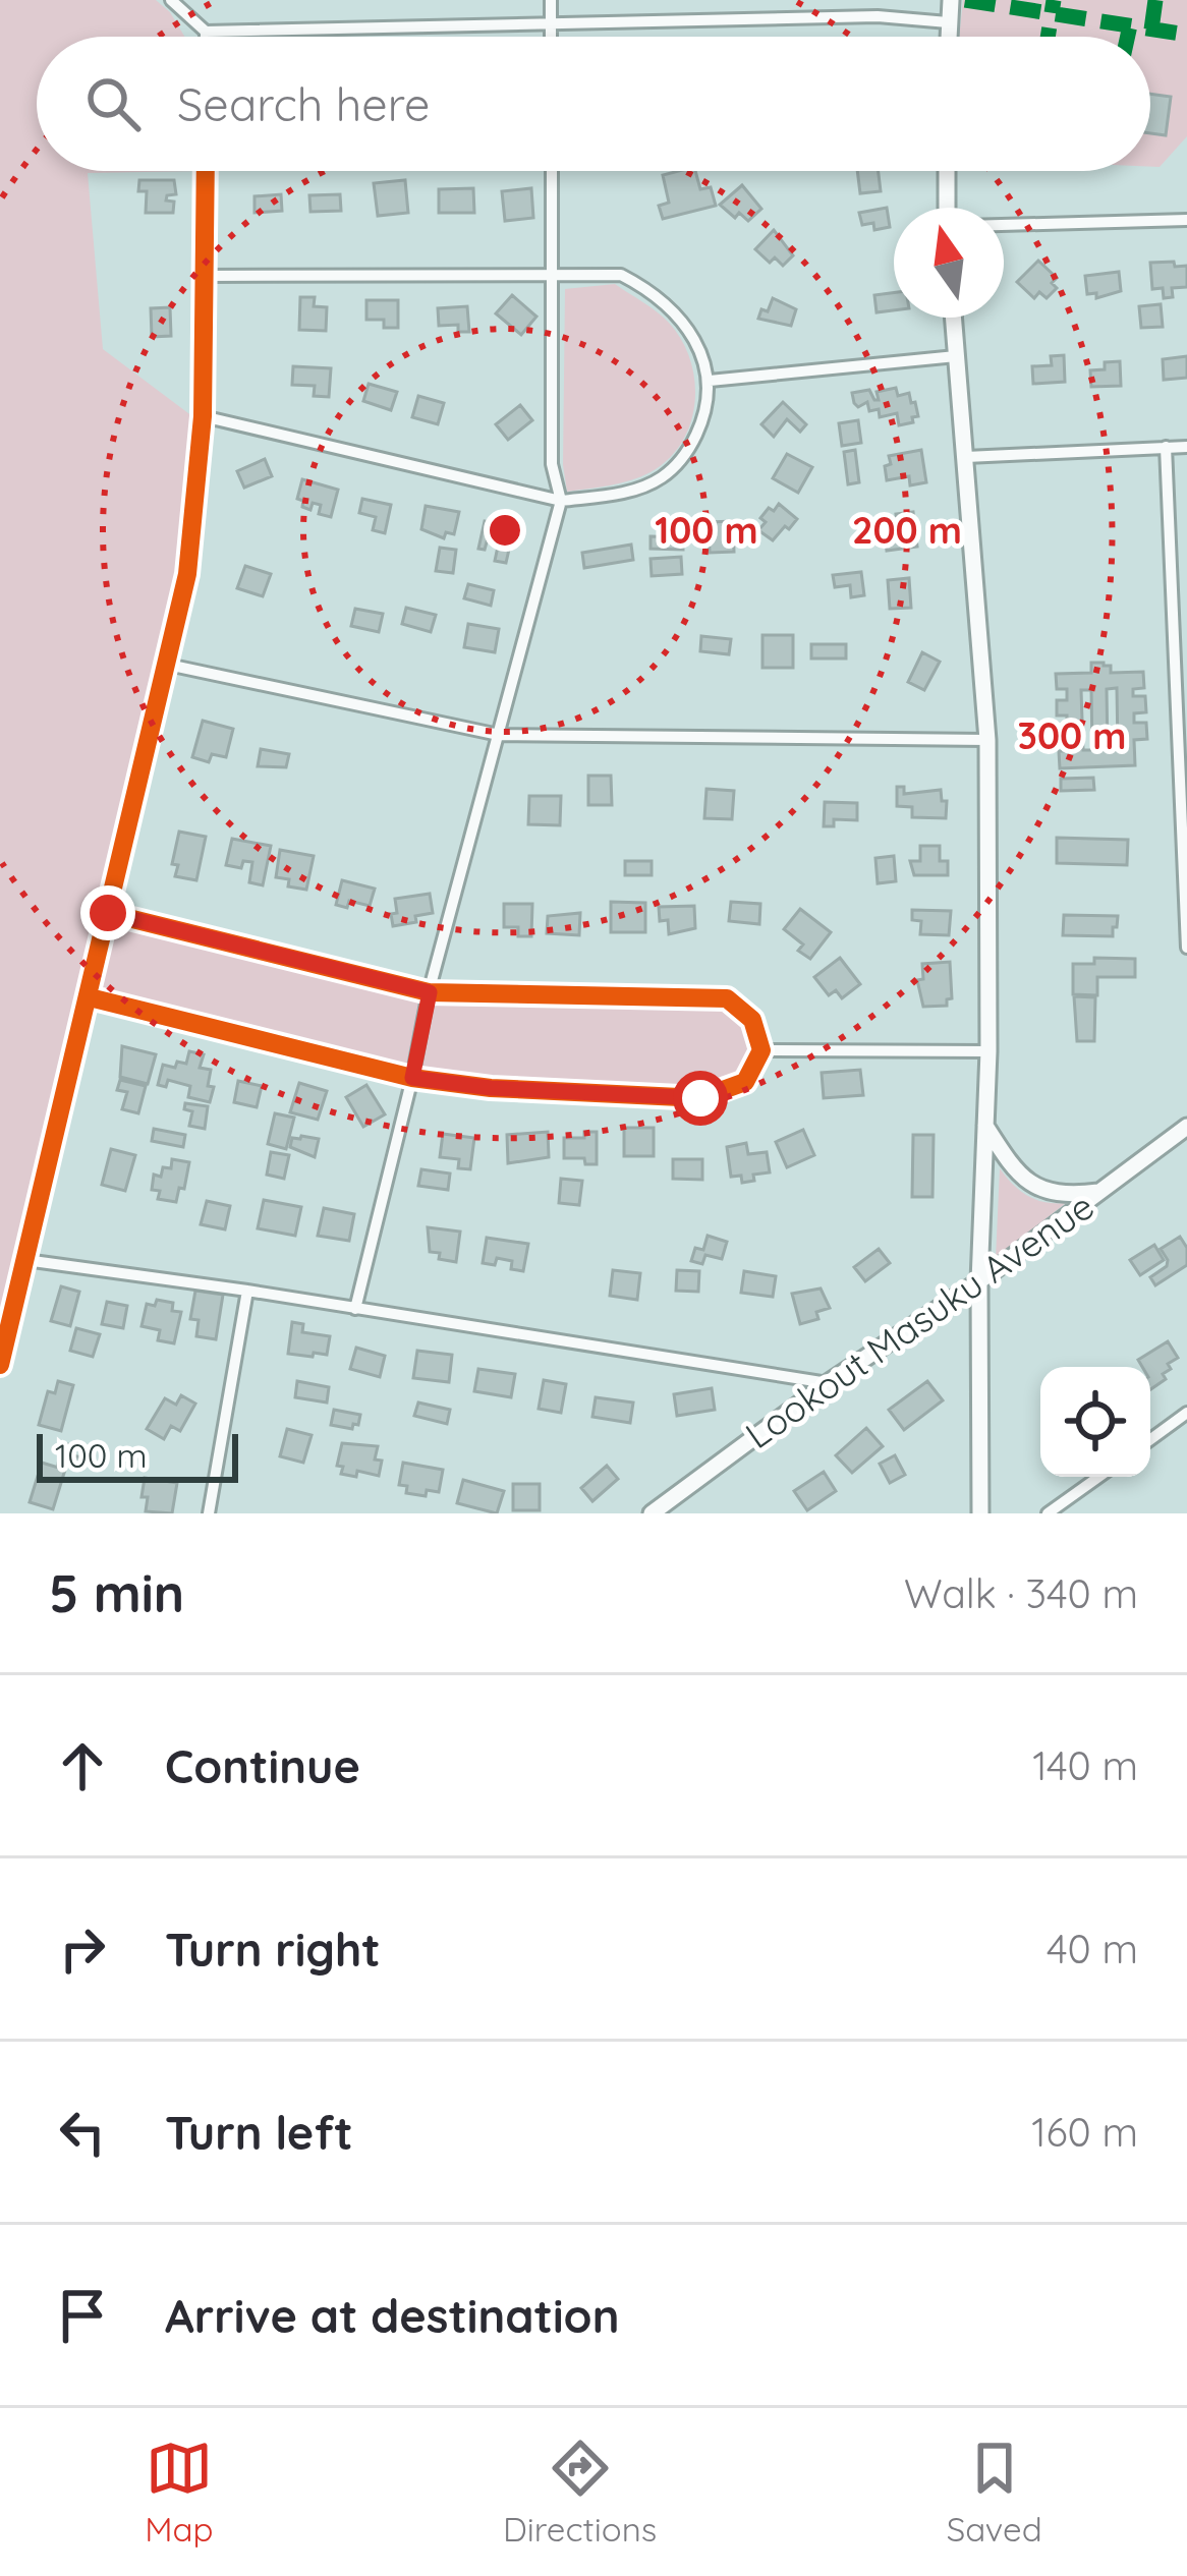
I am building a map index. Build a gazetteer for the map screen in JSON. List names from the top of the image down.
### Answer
{
  "streets": {
    "street": ["Lookout Masuku Avenue"]
  },
  "scale_bar": "100 m",
  "north": "top",
  "page": {
    "search": "Search here",
    "scale": "100 m",
    "heading": ["5 min", "Walk · 340 m"],
    "list": [
      ["Continue", "140 m"],
      ["Turn right", "40 m"],
      ["Turn left", "160 m"],
      "Arrive at destination"
    ],
    "nav": ["Map", "Directions", "Saved"]
  },
  "rings": ["100 m", "200 m", "300 m"]
}
